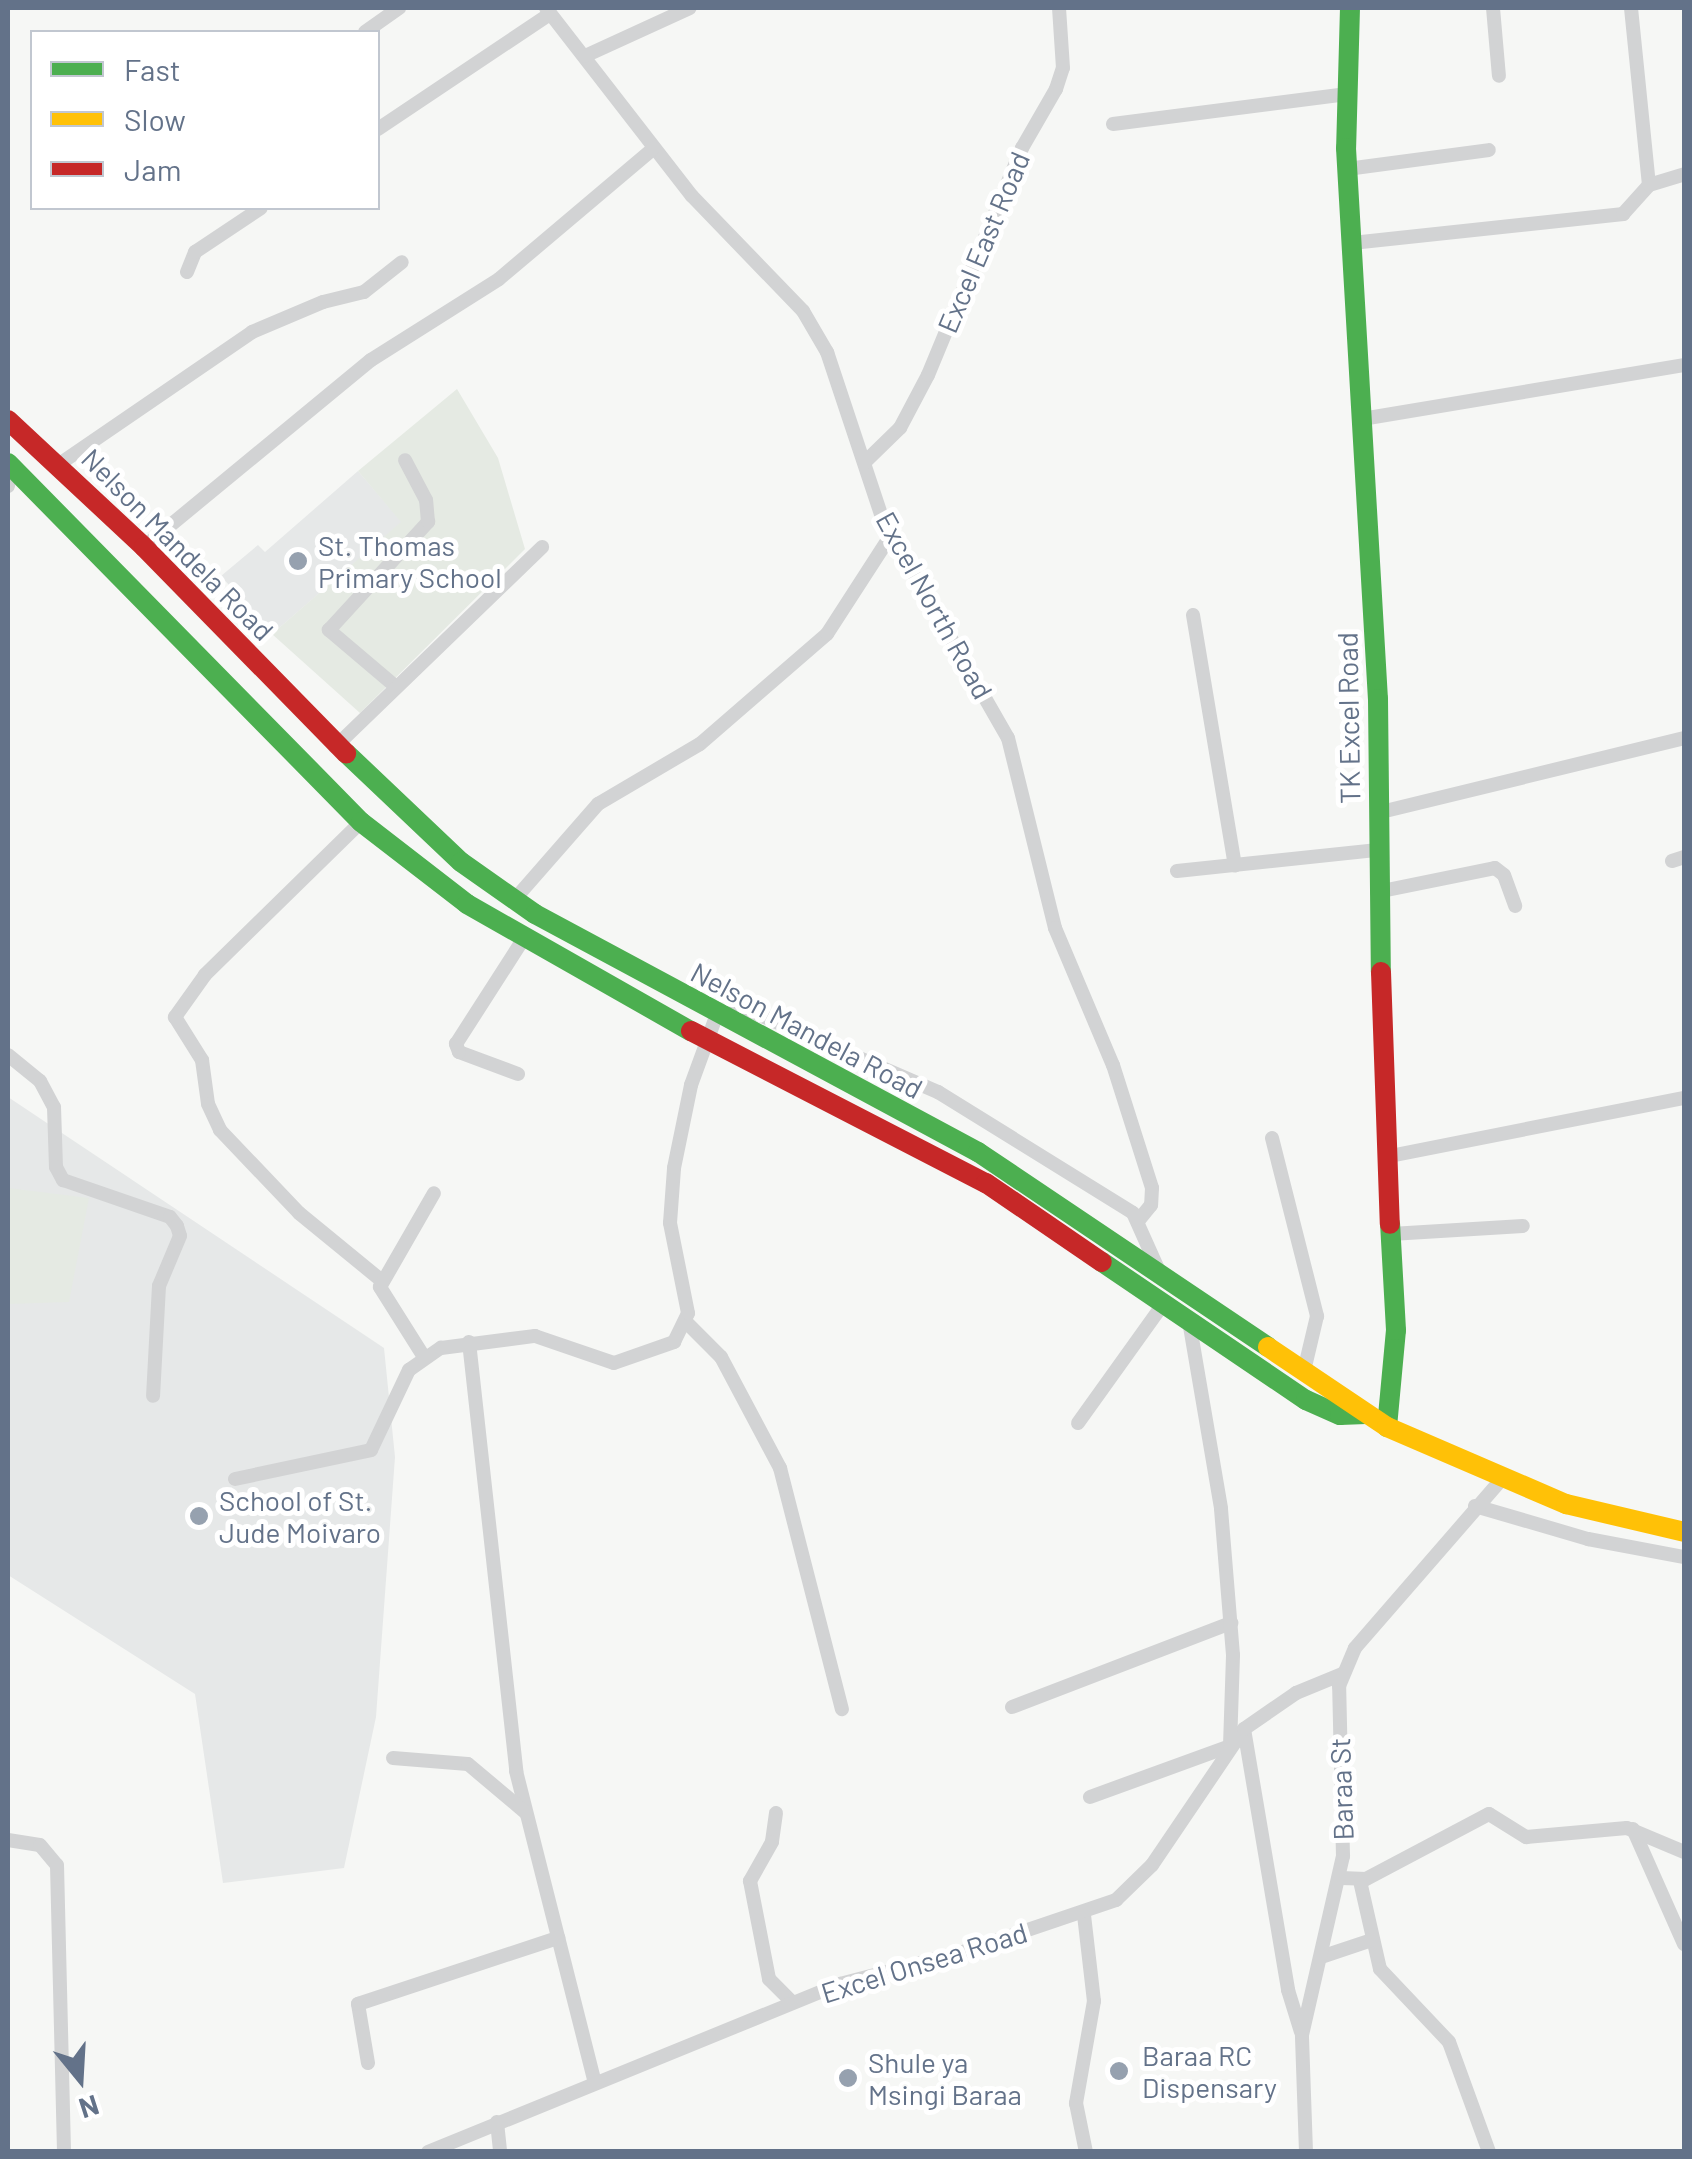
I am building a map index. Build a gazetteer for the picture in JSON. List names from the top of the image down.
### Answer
{
  "streets": {
    "street": [
      "Excel East Road",
      "Nelson Mandela Road",
      "Excel North Road",
      "TK Excel Road",
      "Baraa St",
      "Excel Onsea Road"
    ]
  },
  "crossings": [
    ["Excel East Road", "Excel North Road"],
    ["Nelson Mandela Road", "TK Excel Road"],
    ["Baraa St", "Excel Onsea Road"]
  ],
  "places": [
    "St. Thomas Primary School",
    "School of St. Jude Moivaro",
    "Baraa RC Dispensary",
    "Shule ya Msingi Baraa"
  ],
  "legend": ["Fast", "Slow", "Jam"],
  "north": "bottom"
}
